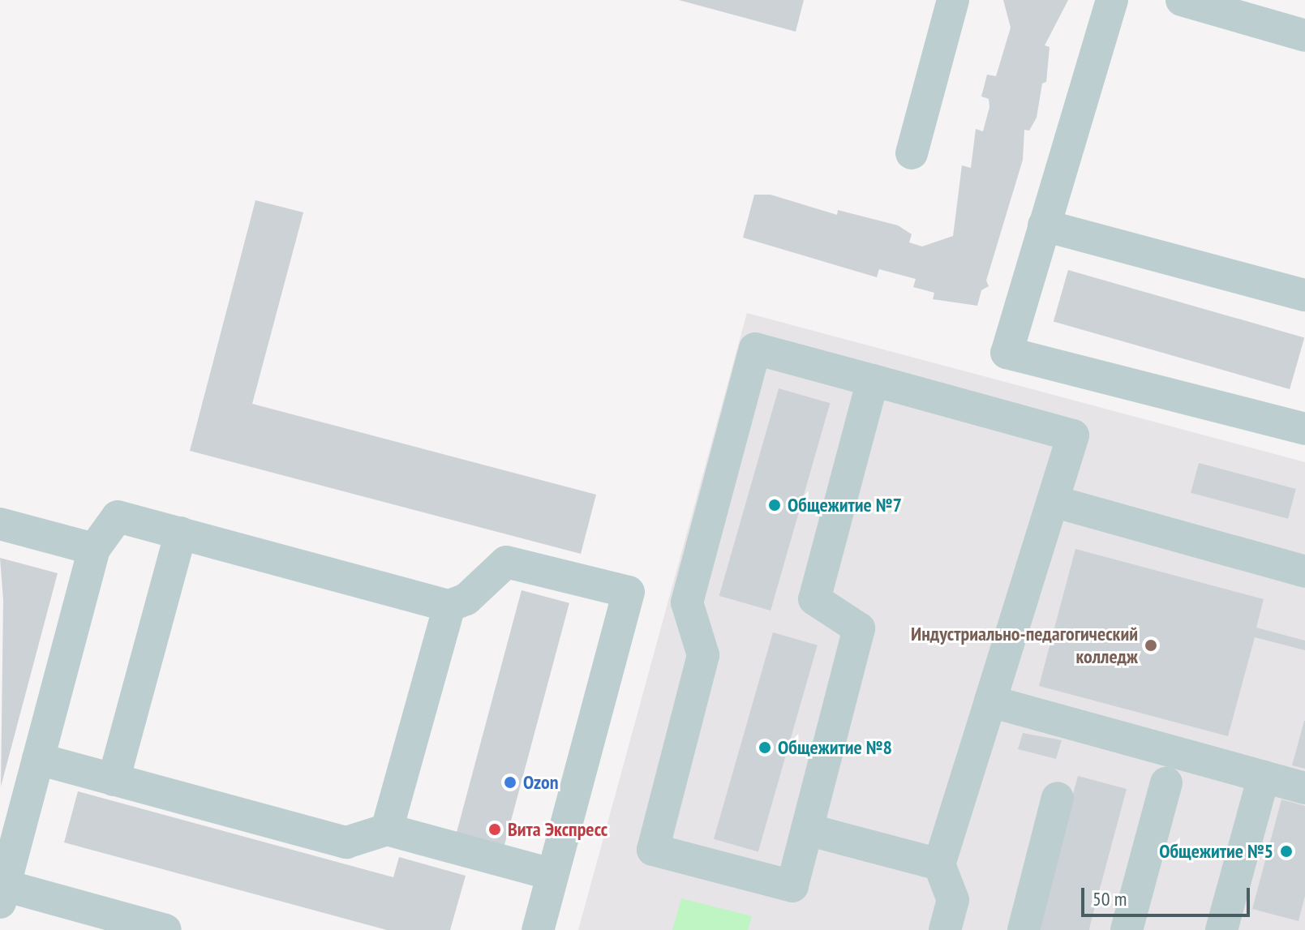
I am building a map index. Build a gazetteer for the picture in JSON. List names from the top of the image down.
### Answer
{
  "places": [
    "Общежитие №7",
    "Индустриально-педагогический колледж",
    "Общежитие №8",
    "Ozon",
    "Вита Экспресс",
    "Общежитие №5"
  ],
  "scale_bar": "50 m"
}
